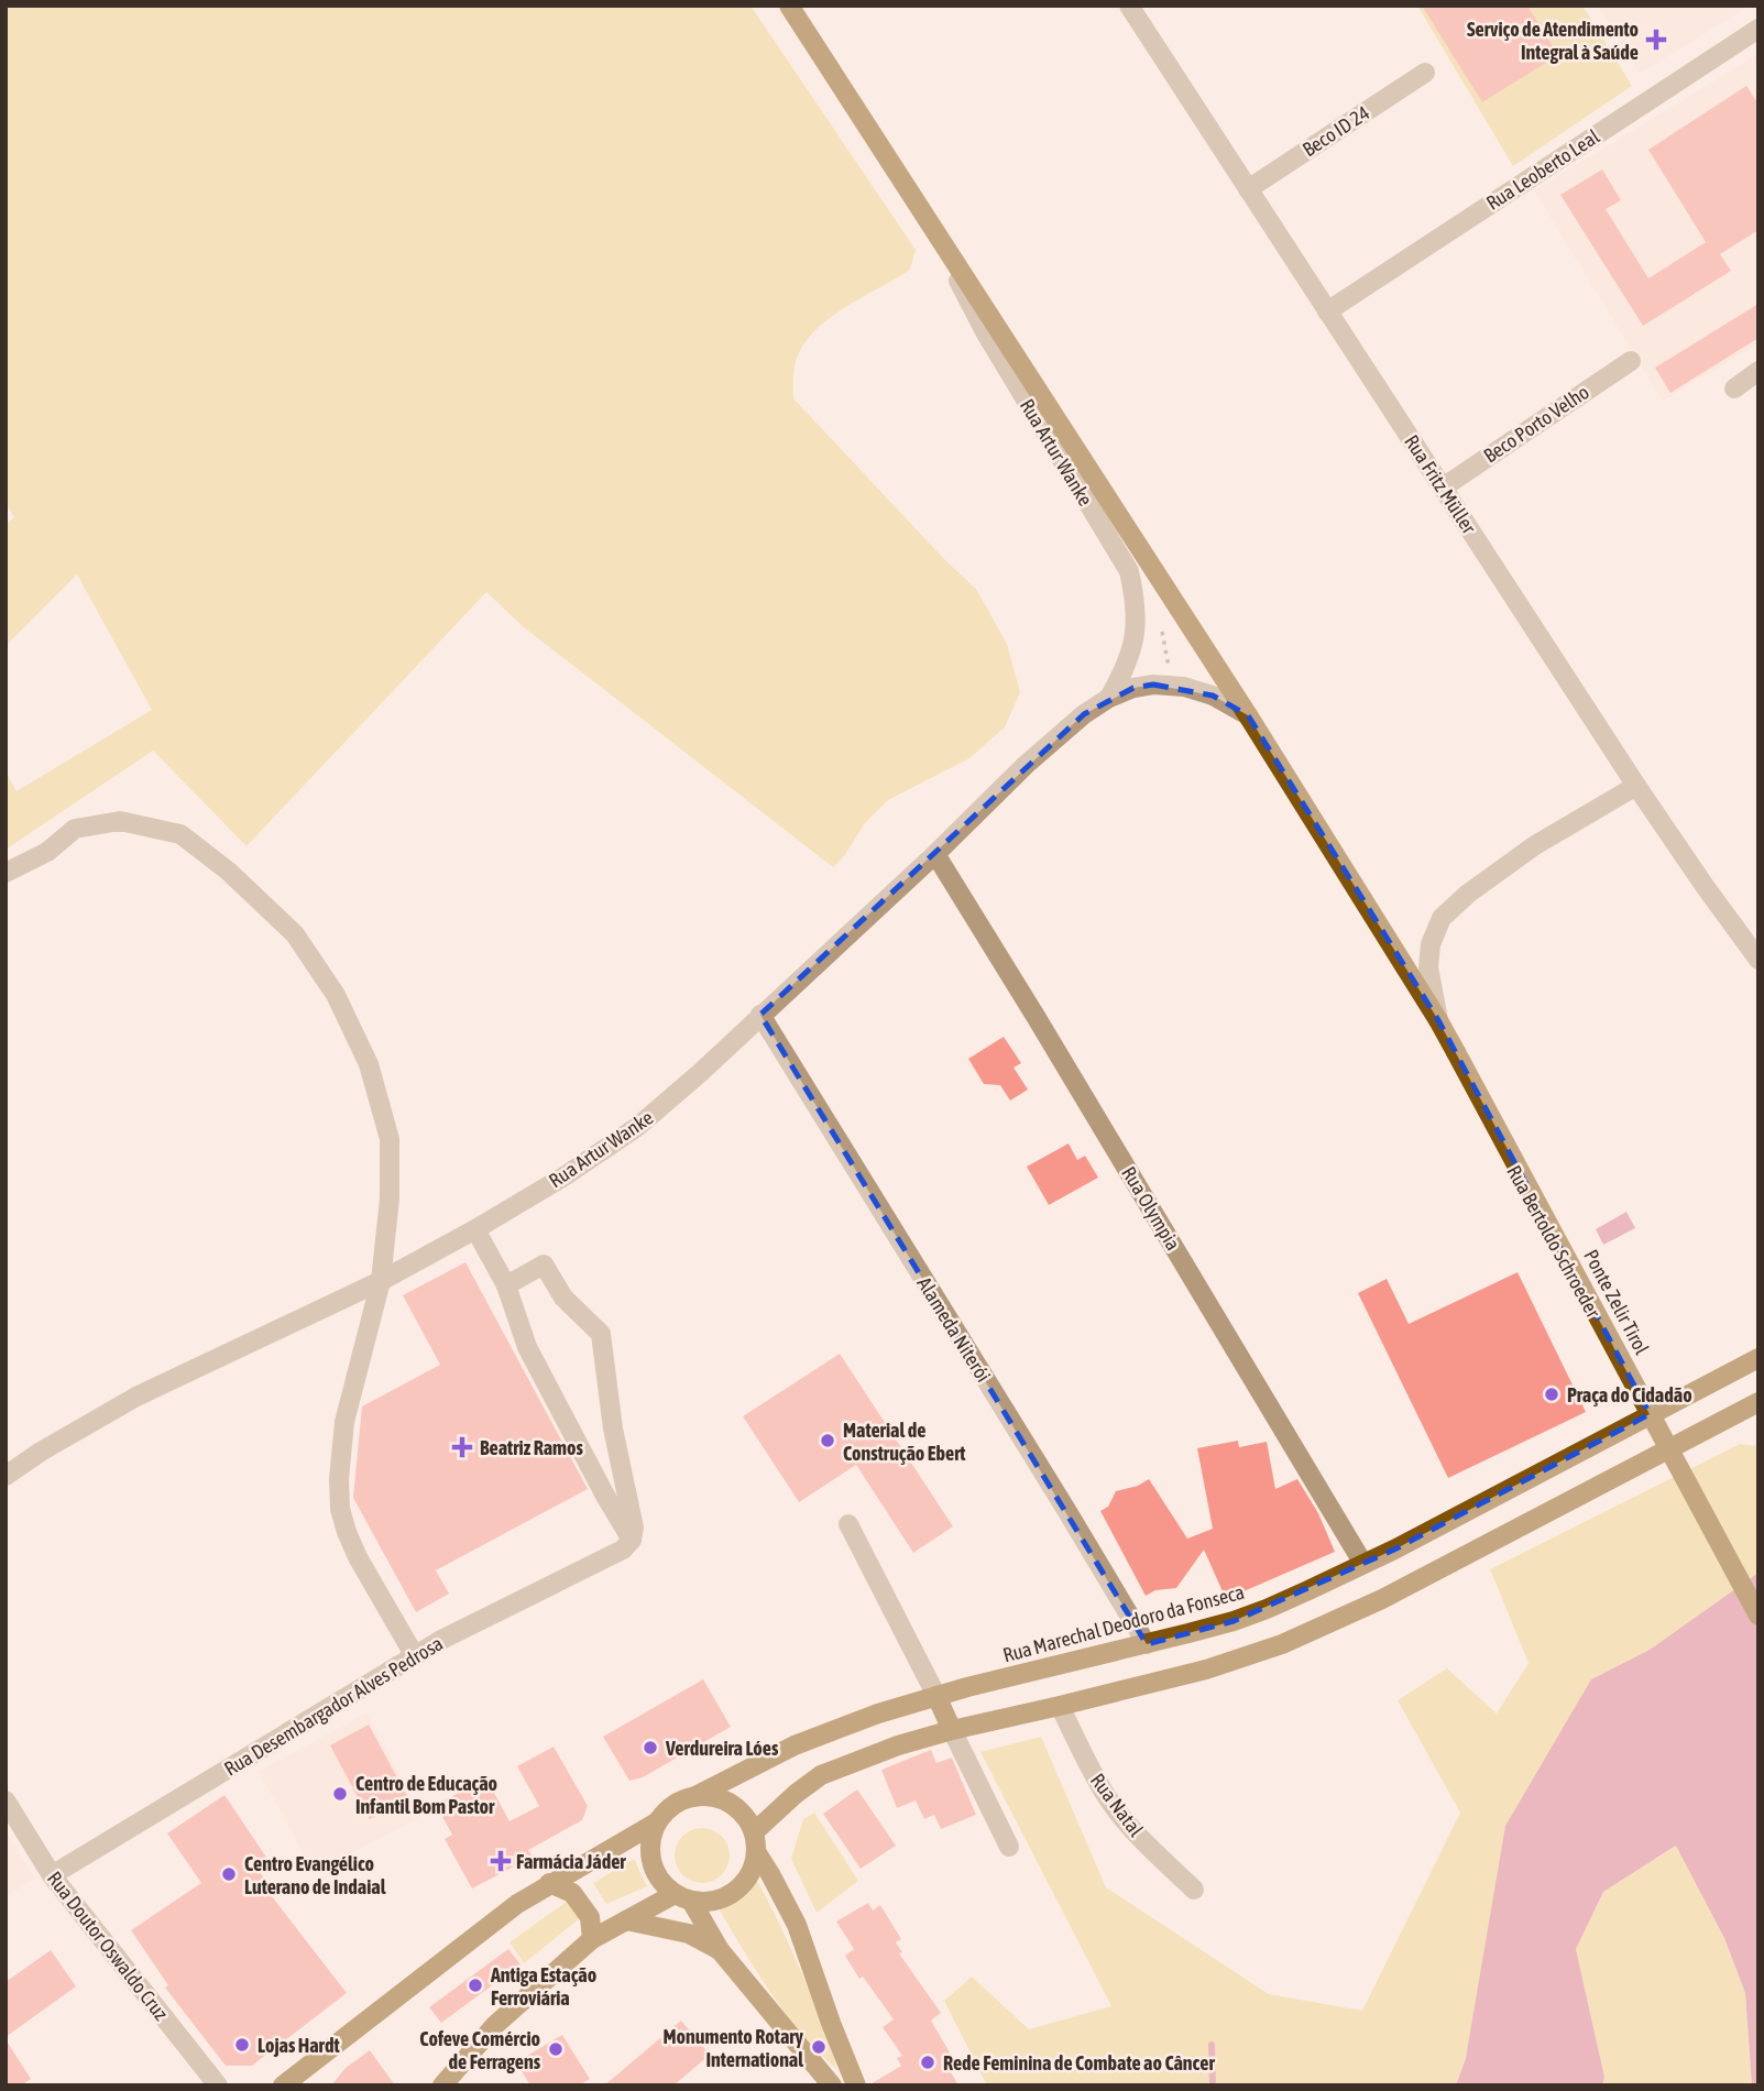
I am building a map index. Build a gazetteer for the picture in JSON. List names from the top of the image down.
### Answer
{
  "streets": {
    "main road": ["Ponte Zelir Tirol", "Rua Marechal Deodoro da Fonseca"],
    "street": [
      "Beco ID 24",
      "Rua Leoberto Leal",
      "Beco Porto Velho",
      "Rua Artur Wanke",
      "Rua Fritz Müller",
      "Rua Olympia",
      "Rua Bertoldo Schroeder",
      "Alameda Niterói",
      "Rua Desembargador Alves Pedrosa",
      "Rua Natal",
      "Rua Doutor Oswaldo Cruz"
    ]
  },
  "crossings": [
    ["Beco ID 24", "Rua Fritz Müller"],
    ["Rua Leoberto Leal", "Rua Fritz Müller"],
    ["Beco Porto Velho", "Rua Fritz Müller"],
    ["Rua Artur Wanke", "Rua Olympia"],
    ["Rua Artur Wanke", "Ponte Zelir Tirol"],
    ["Rua Artur Wanke", "Alameda Niterói"],
    ["Rua Olympia", "Rua Marechal Deodoro da Fonseca"],
    ["Rua Bertoldo Schroeder", "Ponte Zelir Tirol"],
    ["Rua Bertoldo Schroeder", "Rua Marechal Deodoro da Fonseca"],
    ["Alameda Niterói", "Rua Marechal Deodoro da Fonseca"],
    ["Rua Desembargador Alves Pedrosa", "Rua Doutor Oswaldo Cruz"]
  ],
  "places": {
    "health": ["Serviço de Atendimento Integral à Saúde", "Beatriz Ramos", "Farmácia Jáder"],
    "other": [
      "Praça do Cidadão",
      "Material de Construção Ebert",
      "Verdureira Lóes",
      "Centro de Educação Infantil Bom Pastor",
      "Centro Evangélico Luterano de Indaial",
      "Antiga Estação Ferroviária",
      "Lojas Hardt",
      "Monumento Rotary International",
      "Cofeve Comércio de Ferragens",
      "Rede Feminina de Combate ao Câncer"
    ]
  }
}
